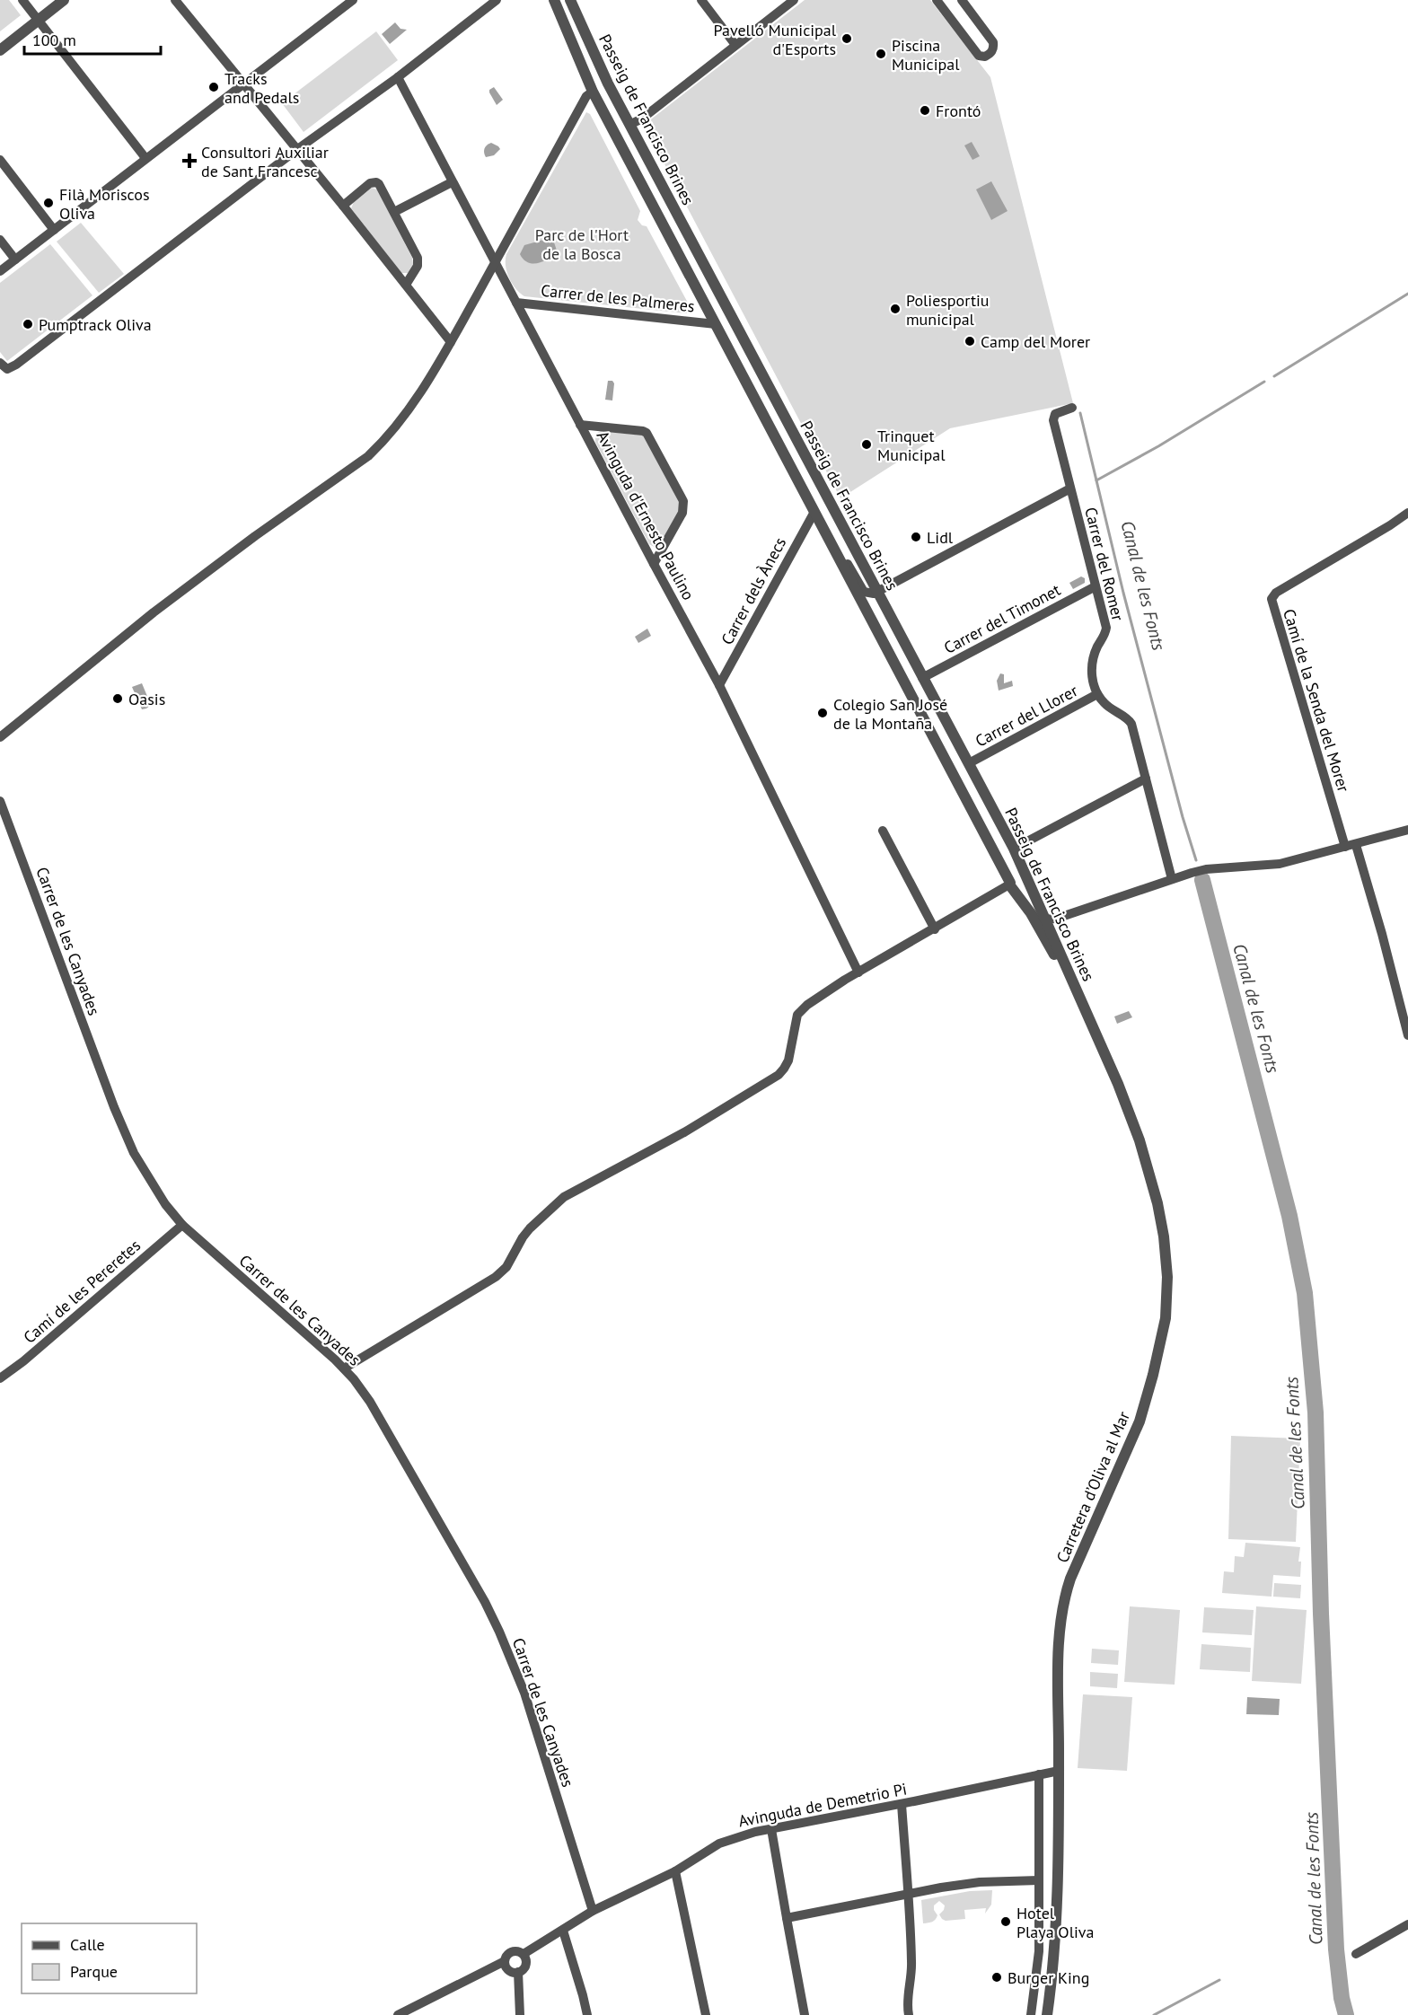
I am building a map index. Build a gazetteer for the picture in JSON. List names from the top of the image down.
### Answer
{
  "streets": {
    "street": [
      "Passeig de Francisco Brines",
      "Carrer de les Palmeres",
      "Avinguda d'Ernesto Paulino",
      "Carrer del Romer",
      "Carrer dels Ànecs",
      "Carrer del Timonet",
      "Camí de la Senda del Morer",
      "Carrer del Llorer",
      "Carrer de les Canyades",
      "Camí de les Pereretes",
      "Carretera d’Oliva al Mar",
      "Avinguda de Demetrio Pi"
    ]
  },
  "crossings": [
    ["Passeig de Francisco Brines", "Carrer de les Palmeres"],
    ["Passeig de Francisco Brines", "Carrer dels Ànecs"],
    ["Passeig de Francisco Brines", "Carrer del Timonet"],
    ["Passeig de Francisco Brines", "Carrer del Llorer"],
    ["Passeig de Francisco Brines", "Carretera d’Oliva al Mar"],
    ["Carrer de les Palmeres", "Avinguda d'Ernesto Paulino"],
    ["Avinguda d'Ernesto Paulino", "Carrer dels Ànecs"],
    ["Carrer del Romer", "Carrer del Timonet"],
    ["Carrer del Romer", "Carrer del Llorer"],
    ["Carrer de les Canyades", "Camí de les Pereretes"],
    ["Carrer de les Canyades", "Avinguda de Demetrio Pi"],
    ["Carretera d’Oliva al Mar", "Avinguda de Demetrio Pi"]
  ],
  "water": ["Canal de les Fonts"],
  "parks": ["Parc de l'Hort de la Bosca"],
  "places": {
    "other": [
      "Pavelló Municipal d'Esports",
      "Piscina Municipal",
      "Tracks and Pedals",
      "Frontó",
      "Filà Moriscos Oliva",
      "Poliesportiu municipal",
      "Pumptrack Oliva",
      "Camp del Morer",
      "Trinquet Municipal",
      "Lidl",
      "Oasis",
      "Colegio San José de la Montaña",
      "Hotel Playa Oliva",
      "Burger King"
    ],
    "health": ["Consultori Auxiliar de Sant Francesc"]
  },
  "legend": ["Calle", "Parque"],
  "scale_bar": "100 m"
}
